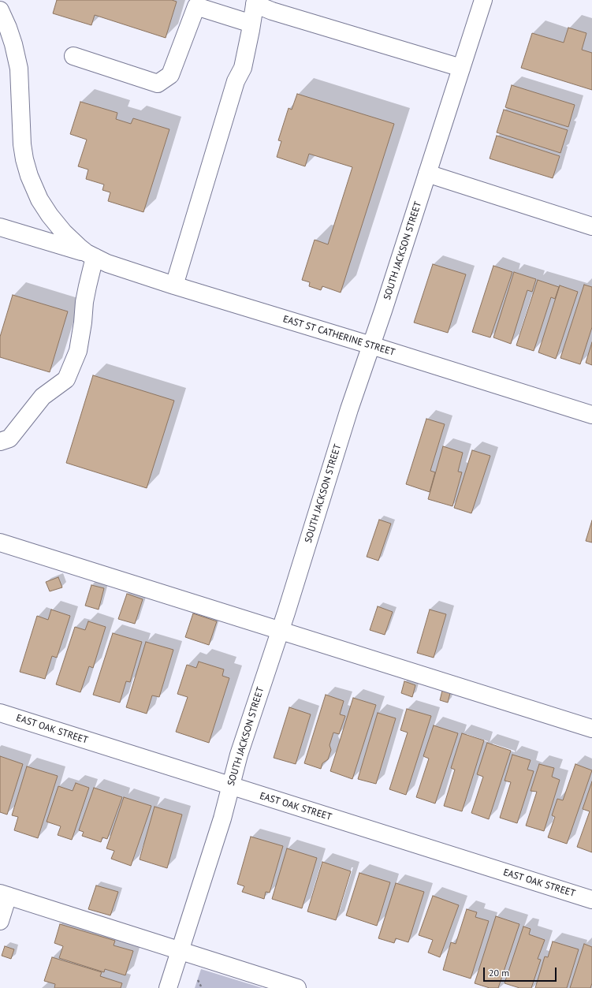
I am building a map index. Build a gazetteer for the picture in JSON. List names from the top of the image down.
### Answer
{
  "streets": {
    "main road": ["SOUTH JACKSON STREET", "EAST ST CATHERINE STREET", "EAST OAK STREET"]
  },
  "crossings": [
    ["SOUTH JACKSON STREET", "EAST ST CATHERINE STREET"],
    ["SOUTH JACKSON STREET", "EAST OAK STREET"]
  ],
  "scale_bar": "20 m"
}
